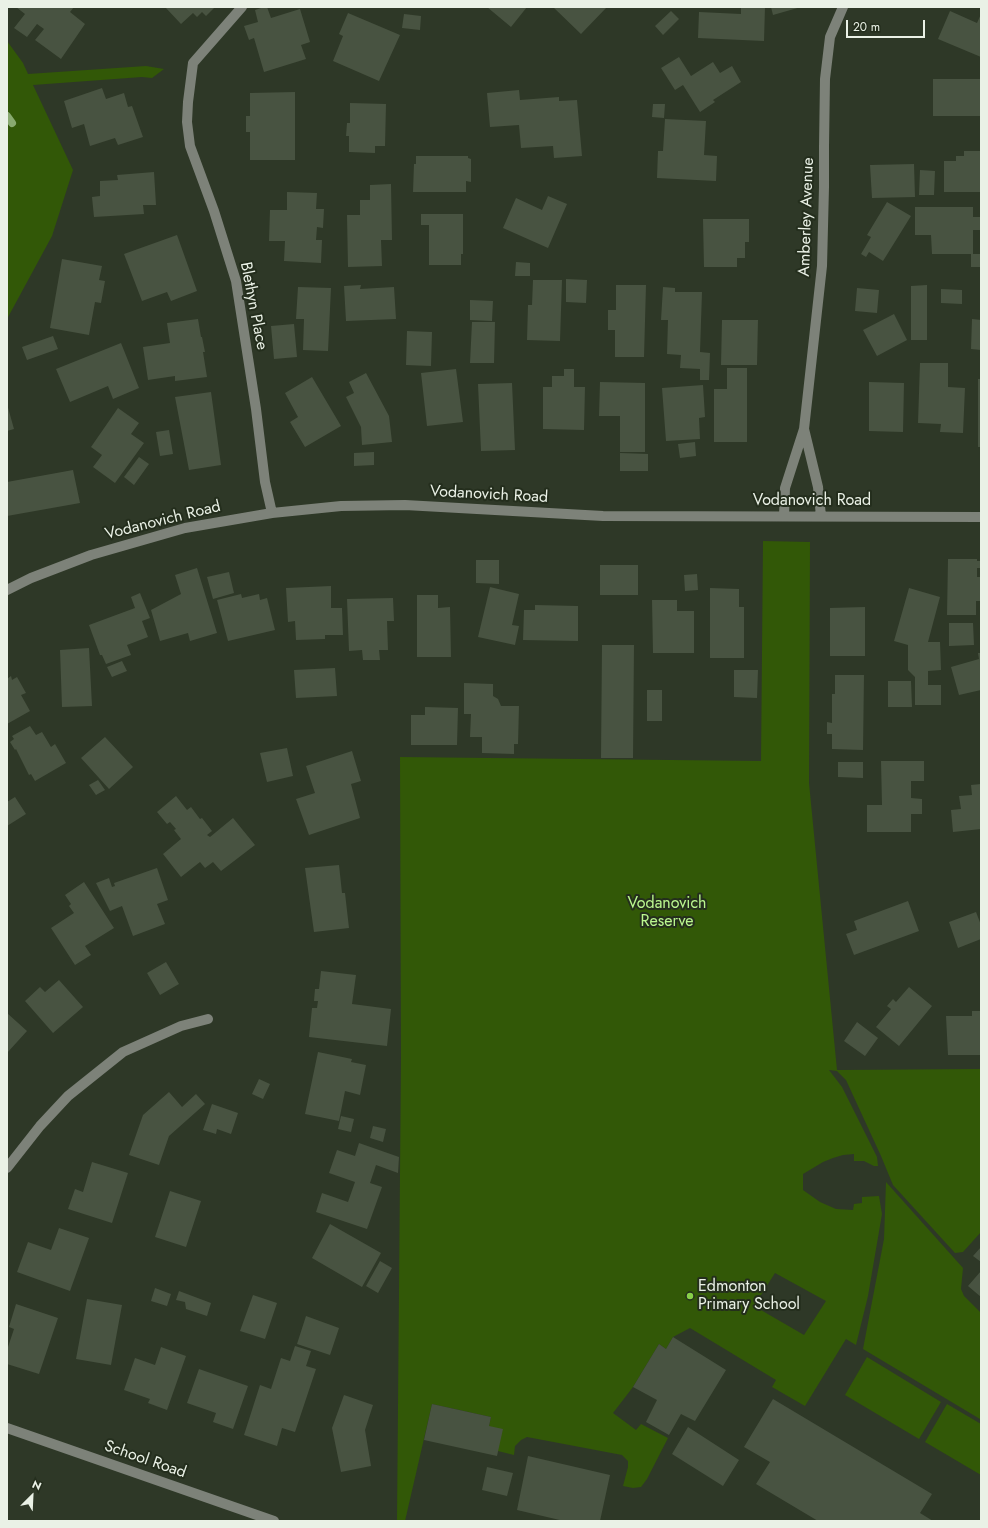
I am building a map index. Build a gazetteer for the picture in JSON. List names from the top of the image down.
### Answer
{
  "streets": {
    "street": [
      "Amberley Avenue",
      "Blethyn Place",
      "Vodanovich Road",
      "School Road"
    ]
  },
  "crossings": [
    ["Amberley Avenue", "Vodanovich Road"],
    ["Blethyn Place", "Vodanovich Road"]
  ],
  "parks": ["Vodanovich Reserve"],
  "places": ["Edmonton Primary School"],
  "scale_bar": "20 m",
  "north": "top right"
}
